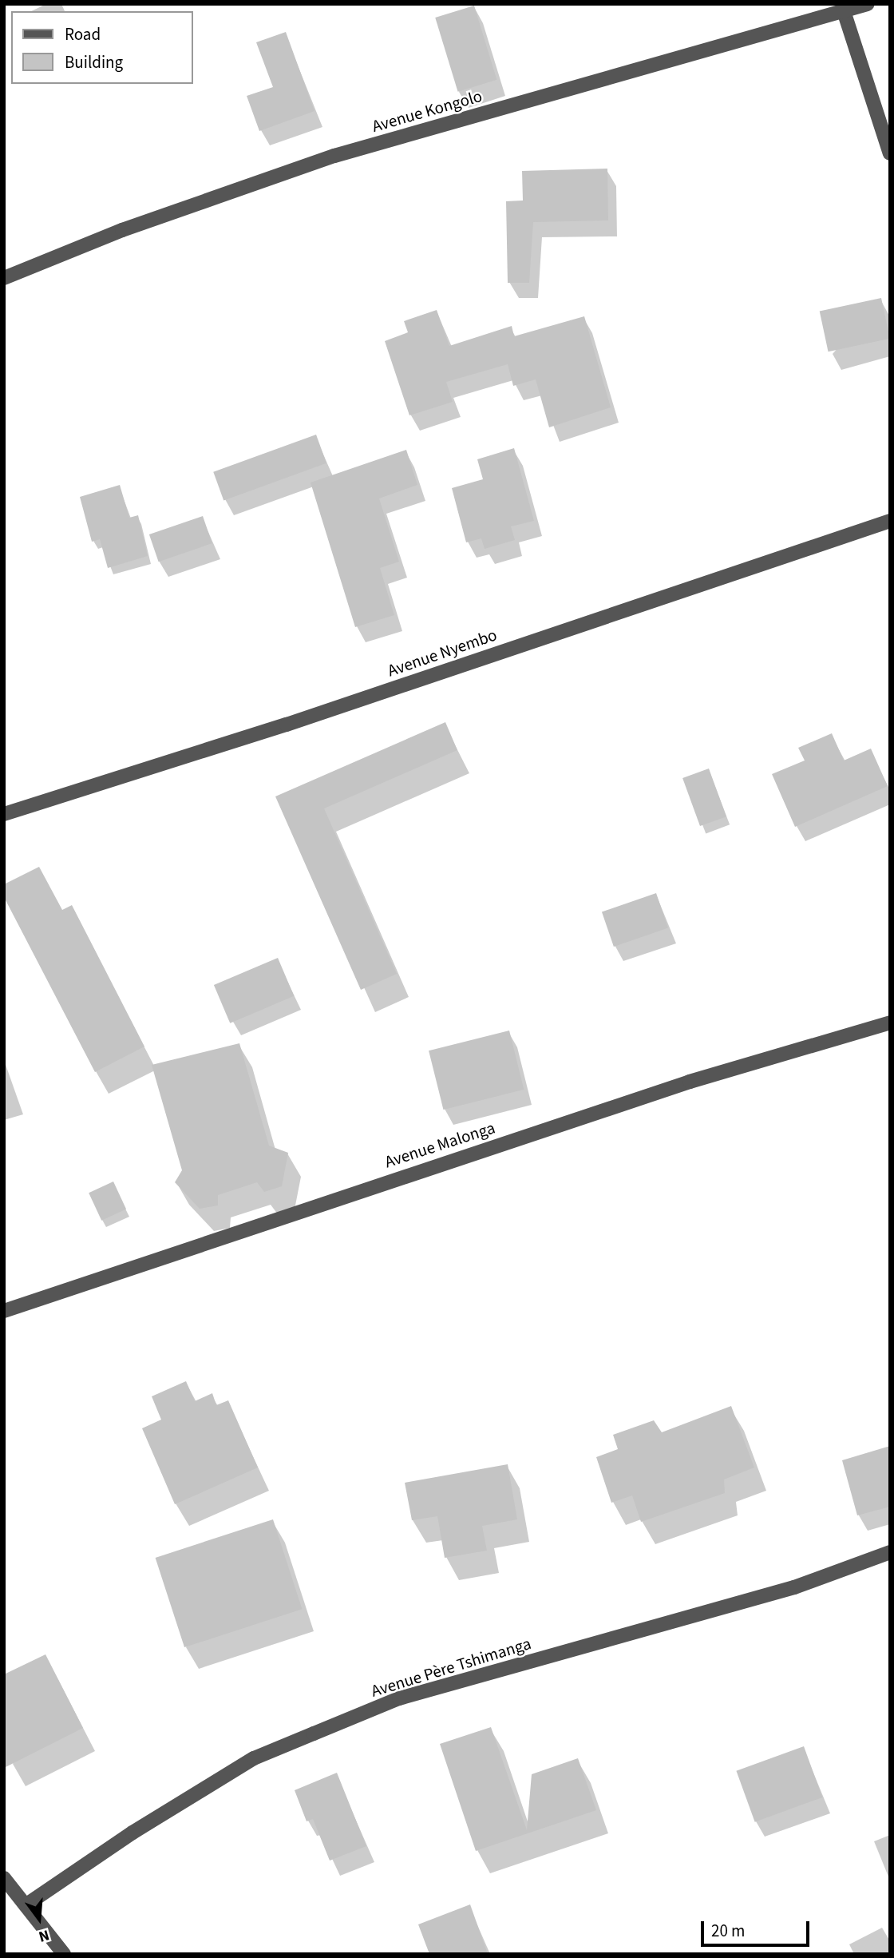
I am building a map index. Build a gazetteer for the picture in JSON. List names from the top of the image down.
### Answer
{
  "streets": {
    "street": [
      "Avenue Kongolo",
      "Avenue Nyembo",
      "Avenue Malonga",
      "Avenue Père Tshimanga"
    ]
  },
  "legend": ["Road", "Building"],
  "scale_bar": "20 m",
  "north": "bottom"
}
